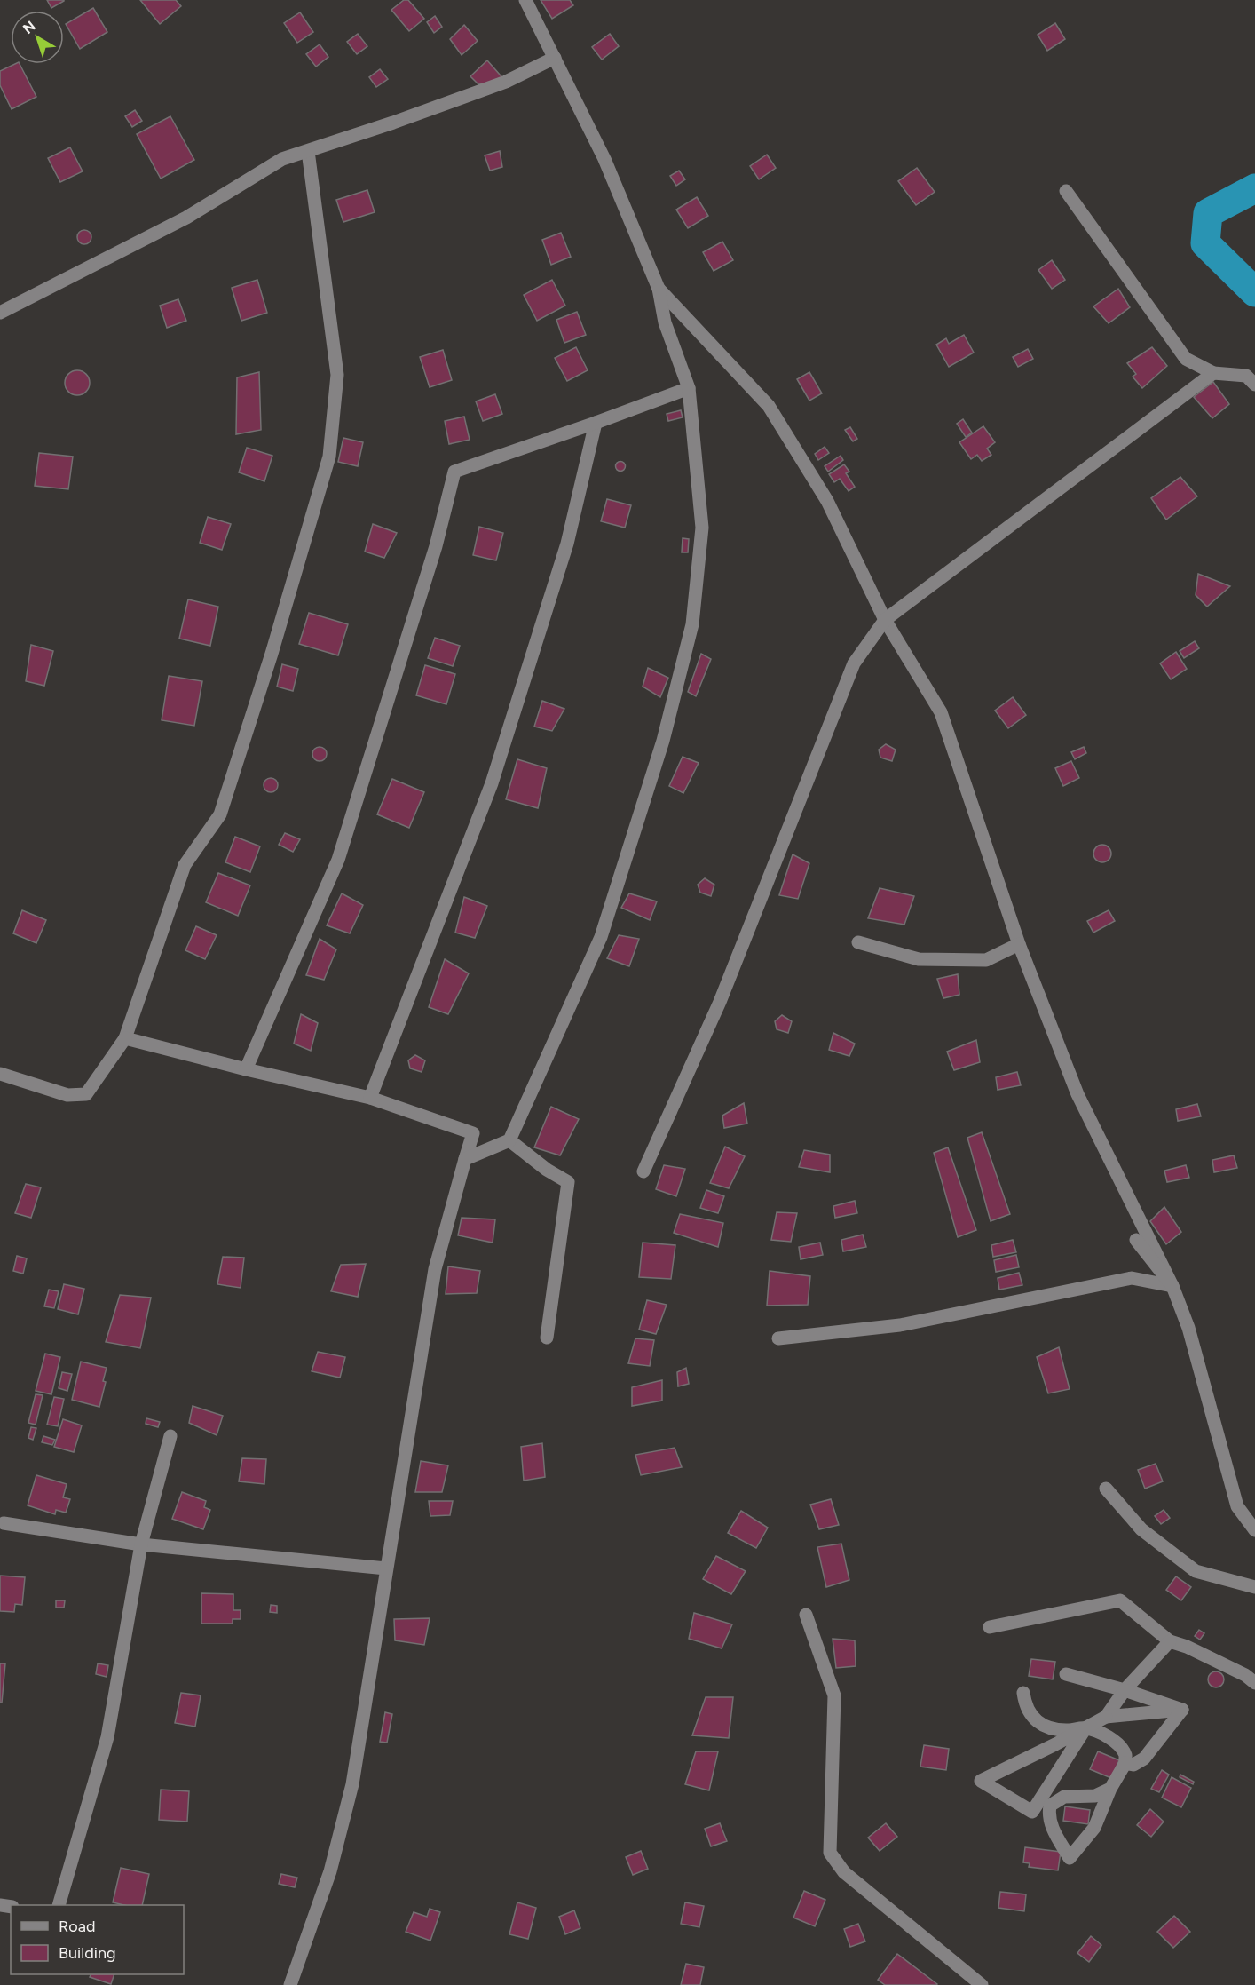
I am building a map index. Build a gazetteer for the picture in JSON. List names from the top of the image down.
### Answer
{
  "legend": ["Road", "Building"],
  "north": "top left"
}
